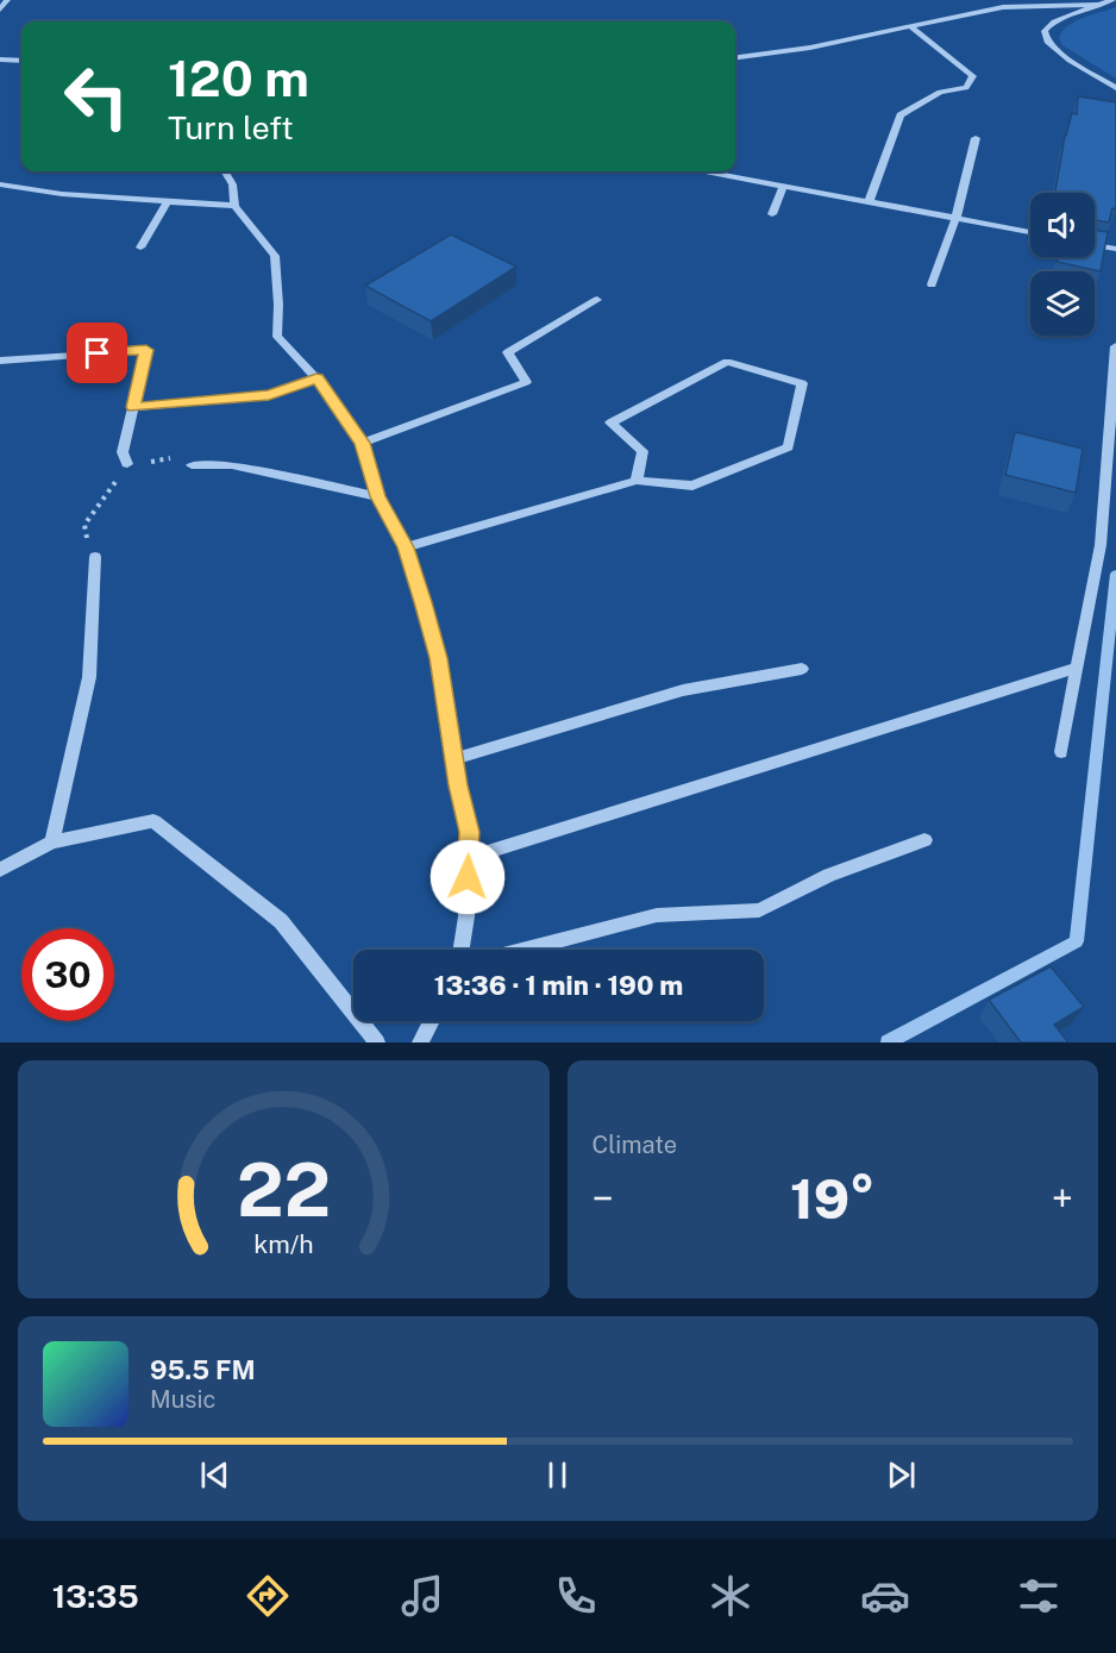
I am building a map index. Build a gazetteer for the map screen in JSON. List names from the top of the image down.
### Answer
{
  "page": {
    "turn": ["120 m", "Turn left"],
    "limit": "30",
    "trip": "13:36 · 1 min · 190 m",
    "tile": "Climate",
    "heat": ["−", "19°", "+"],
    "song": ["95.5 FM", "Music"],
    "tabs": "13:35",
    "gauge": ["22", "km/h"]
  }
}
